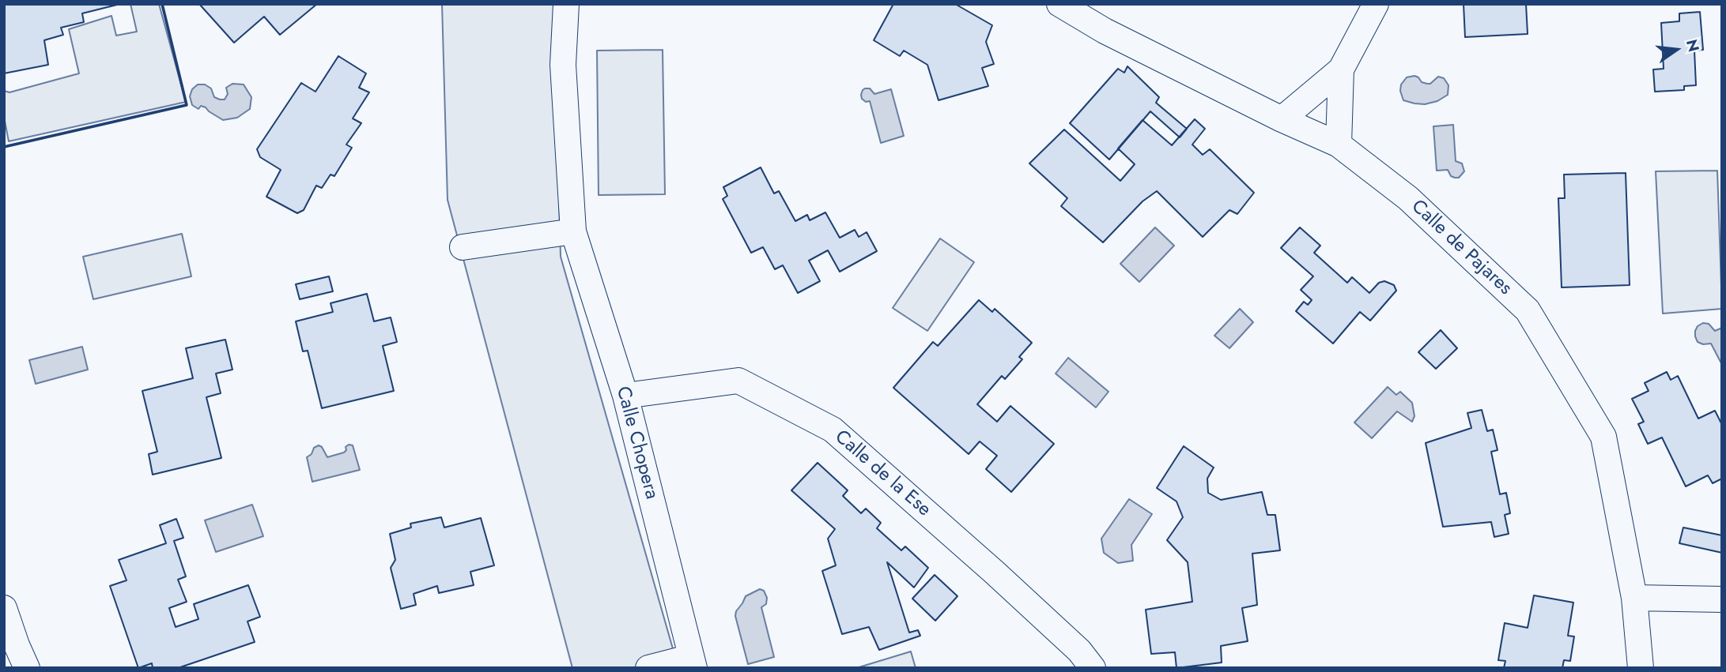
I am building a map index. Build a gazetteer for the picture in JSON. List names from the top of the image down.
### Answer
{
  "streets": {
    "street": ["Calle de Pajares", "Calle Chopera", "Calle de la Ese"]
  },
  "crossings": [
    ["Calle Chopera", "Calle de la Ese"]
  ],
  "north": "right"
}
